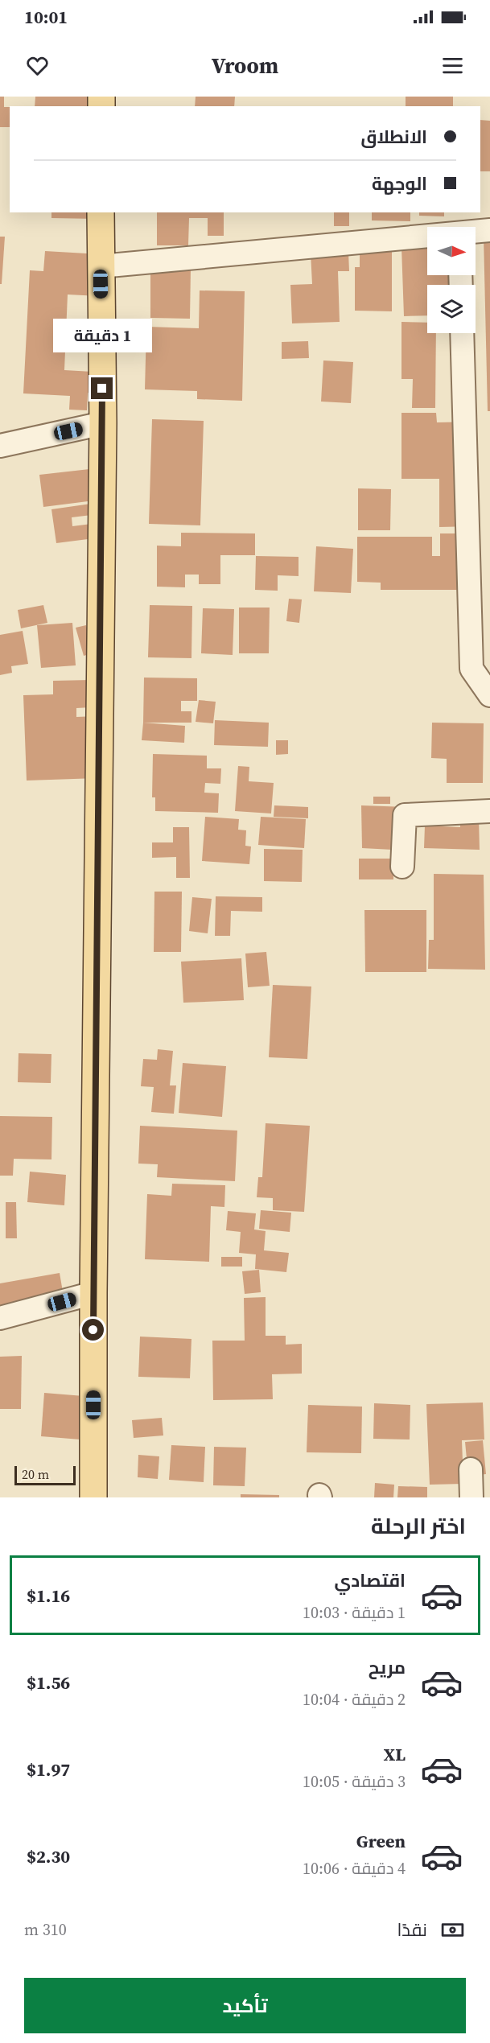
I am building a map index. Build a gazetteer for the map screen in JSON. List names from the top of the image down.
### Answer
{
  "scale_bar": "20 m",
  "north": "right",
  "page": {
    "status": "10:01",
    "header": "Vroom",
    "banner": ["الانطلاق", "الوجهة"],
    "bubble": "1 دقيقة",
    "scale": "20 m",
    "heading": "اختر الرحلة",
    "list": [
      {
        "name": "اقتصادي",
        "note": "1 دقيقة · 10:03",
        "value": "$1.16"
      },
      {
        "name": "مريح",
        "note": "2 دقيقة · 10:04",
        "value": "$1.56"
      },
      {
        "name": "XL",
        "note": "3 دقيقة · 10:05",
        "value": "$1.97"
      },
      {
        "name": "Green",
        "note": "4 دقيقة · 10:06",
        "value": "$2.30"
      }
    ],
    "pay": ["نقدًا", "310 m"],
    "buttons": "تأكيد"
  }
}
